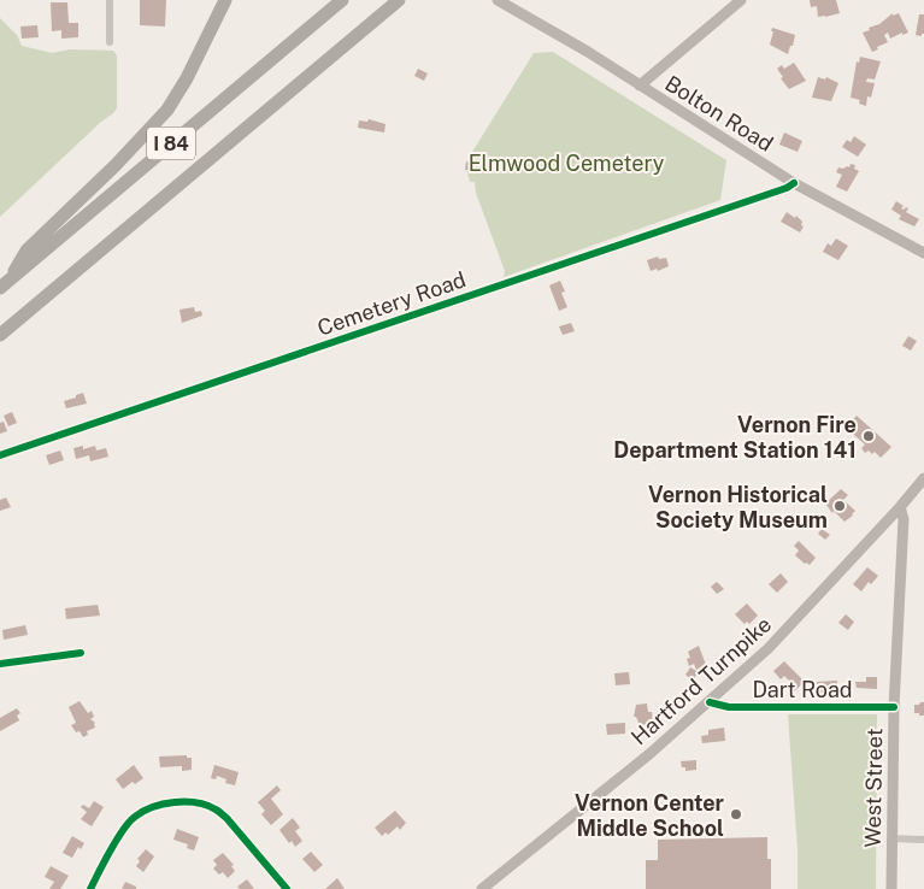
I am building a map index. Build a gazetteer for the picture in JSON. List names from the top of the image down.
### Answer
{
  "streets": {
    "highway": ["I 84"],
    "main road": ["Bolton Road", "Hartford Turnpike", "West Street"],
    "street": ["Cemetery Road", "Dart Road"]
  },
  "crossings": [
    ["Bolton Road", "Cemetery Road"],
    ["Hartford Turnpike", "Dart Road"],
    ["Hartford Turnpike", "West Street"],
    ["Dart Road", "West Street"]
  ],
  "parks": ["Elmwood Cemetery"],
  "places": ["Vernon Fire Department Station 141", "Vernon Historical Society Museum", "Vernon Center Middle School"]
}
